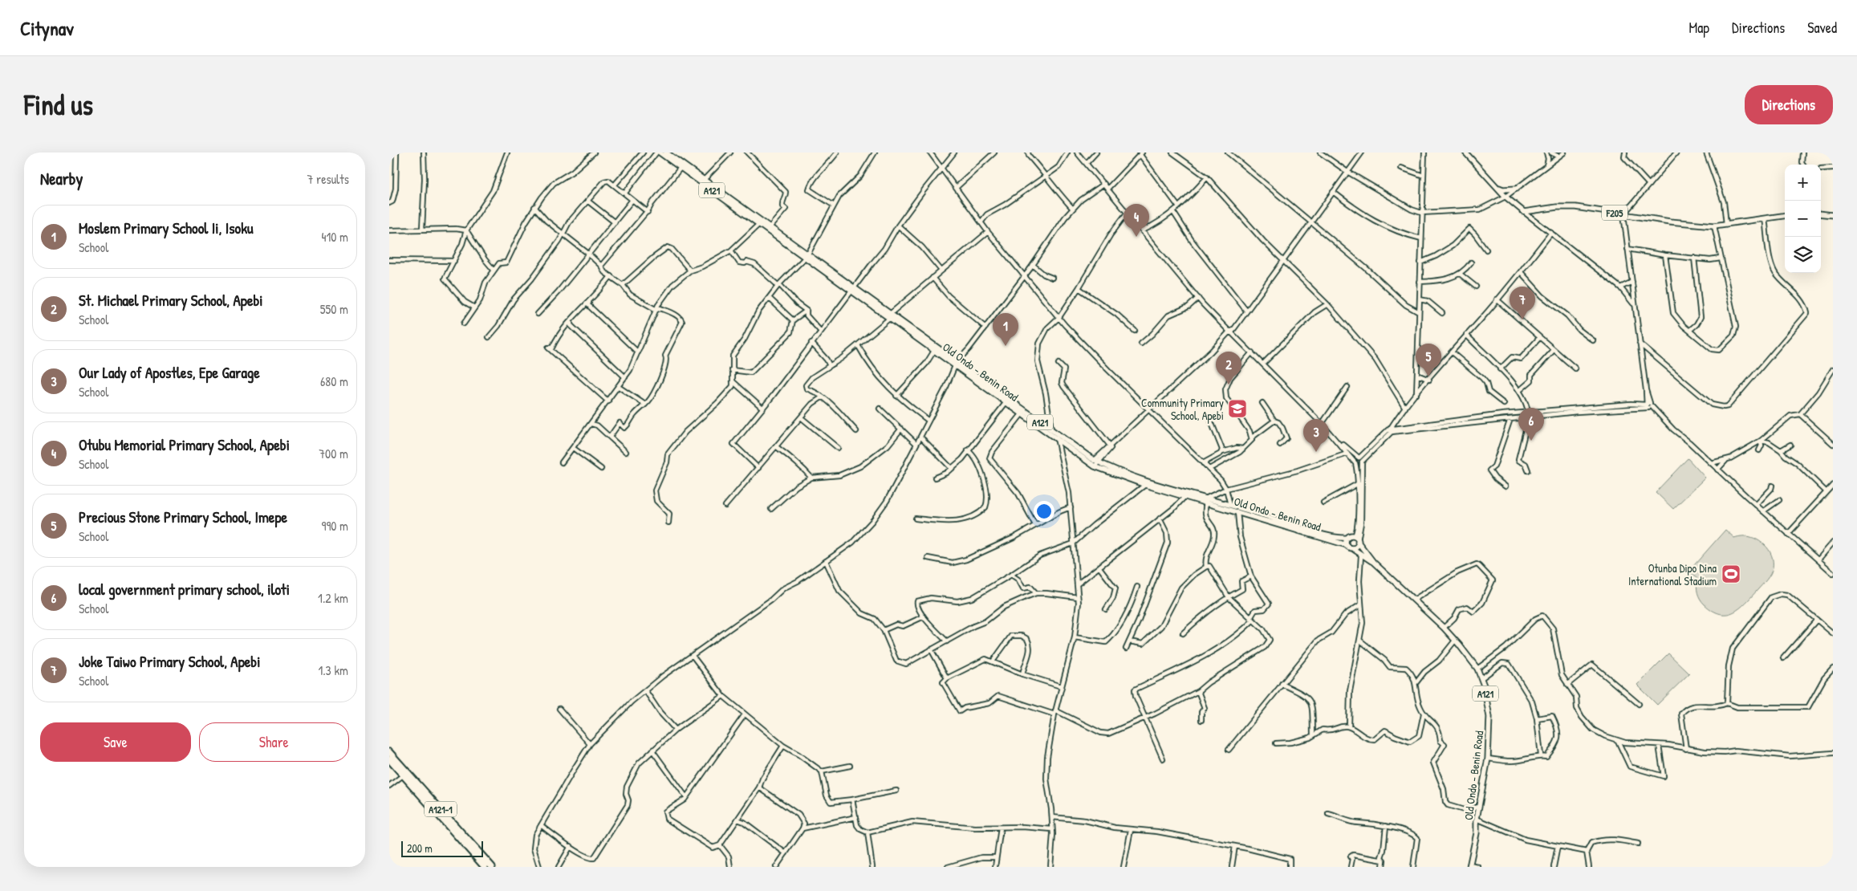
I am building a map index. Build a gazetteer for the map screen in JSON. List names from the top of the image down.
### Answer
{
  "streets": {
    "highway": ["A121-1"],
    "main road": ["A121", "F205", "Old Ondo - Benin Road"]
  },
  "places": {
    "school or university": ["Community Primary School, Apebi"],
    "sports": ["Otunba Dipo Dina International Stadium"]
  },
  "scale_bar": "200 m",
  "page": {
    "header": "Citynav",
    "nav": ["Map", "Directions", "Saved"],
    "buttons": [
      "Directions",
      ["Save", "Share"]
    ],
    "title": "Find us",
    "heading": ["Nearby", "7 results"],
    "map_buttons": ["+", "−"],
    "pins": [
      "4",
      "7",
      "1",
      "5",
      "2",
      "6",
      "3"
    ],
    "list": [
      {
        "mark": "1",
        "name": "Moslem Primary School Ii, Isoku",
        "note": "School",
        "value": "410 m"
      },
      {
        "mark": "2",
        "name": "St. Michael Primary School, Apebi",
        "note": "School",
        "value": "550 m"
      },
      {
        "mark": "3",
        "name": "Our Lady of Apostles, Epe Garage",
        "note": "School",
        "value": "680 m"
      },
      {
        "mark": "4",
        "name": "Otubu Memorial Primary School, Apebi",
        "note": "School",
        "value": "700 m"
      },
      {
        "mark": "5",
        "name": "Precious Stone Primary School, Imepe",
        "note": "School",
        "value": "990 m"
      },
      {
        "mark": "6",
        "name": "local government primary school, iloti",
        "note": "School",
        "value": "1.2 km"
      },
      {
        "mark": "7",
        "name": "Joke Taiwo Primary School, Apebi",
        "note": "School",
        "value": "1.3 km"
      }
    ],
    "scale": "200 m"
  }
}
